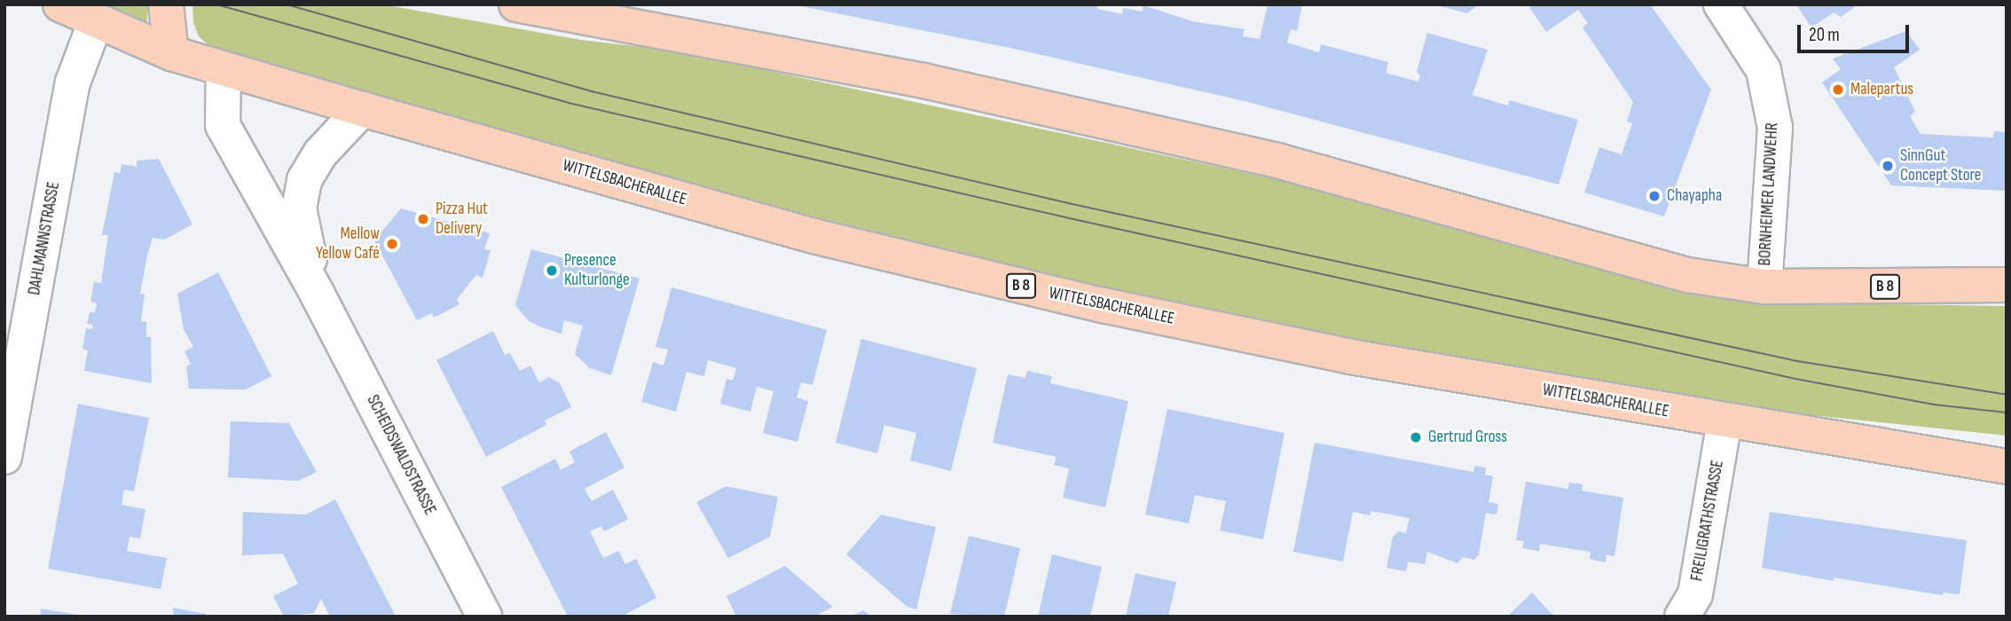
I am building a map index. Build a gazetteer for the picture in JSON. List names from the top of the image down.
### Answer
{
  "streets": {
    "main road": ["WITTELSBACHERALLEE", "B 8"],
    "street": [
      "BORNHEIMER LANDWEHR",
      "DAHLMANNSTRASSE",
      "SCHEIDSWALDSTRASSE",
      "FREILIGRATHSTRASSE"
    ]
  },
  "crossings": [
    ["WITTELSBACHERALLEE", "DAHLMANNSTRASSE"],
    ["WITTELSBACHERALLEE", "SCHEIDSWALDSTRASSE"],
    ["WITTELSBACHERALLEE", "FREILIGRATHSTRASSE"],
    ["BORNHEIMER LANDWEHR", "B 8"]
  ],
  "places": [
    "Malepartus",
    "SinnGut Concept Store",
    "Chayapha",
    "Pizza Hut Delivery",
    "Mellow Yellow Café",
    "Presence Kulturlonge",
    "Gertrud Gross"
  ],
  "scale_bar": "20 m"
}
